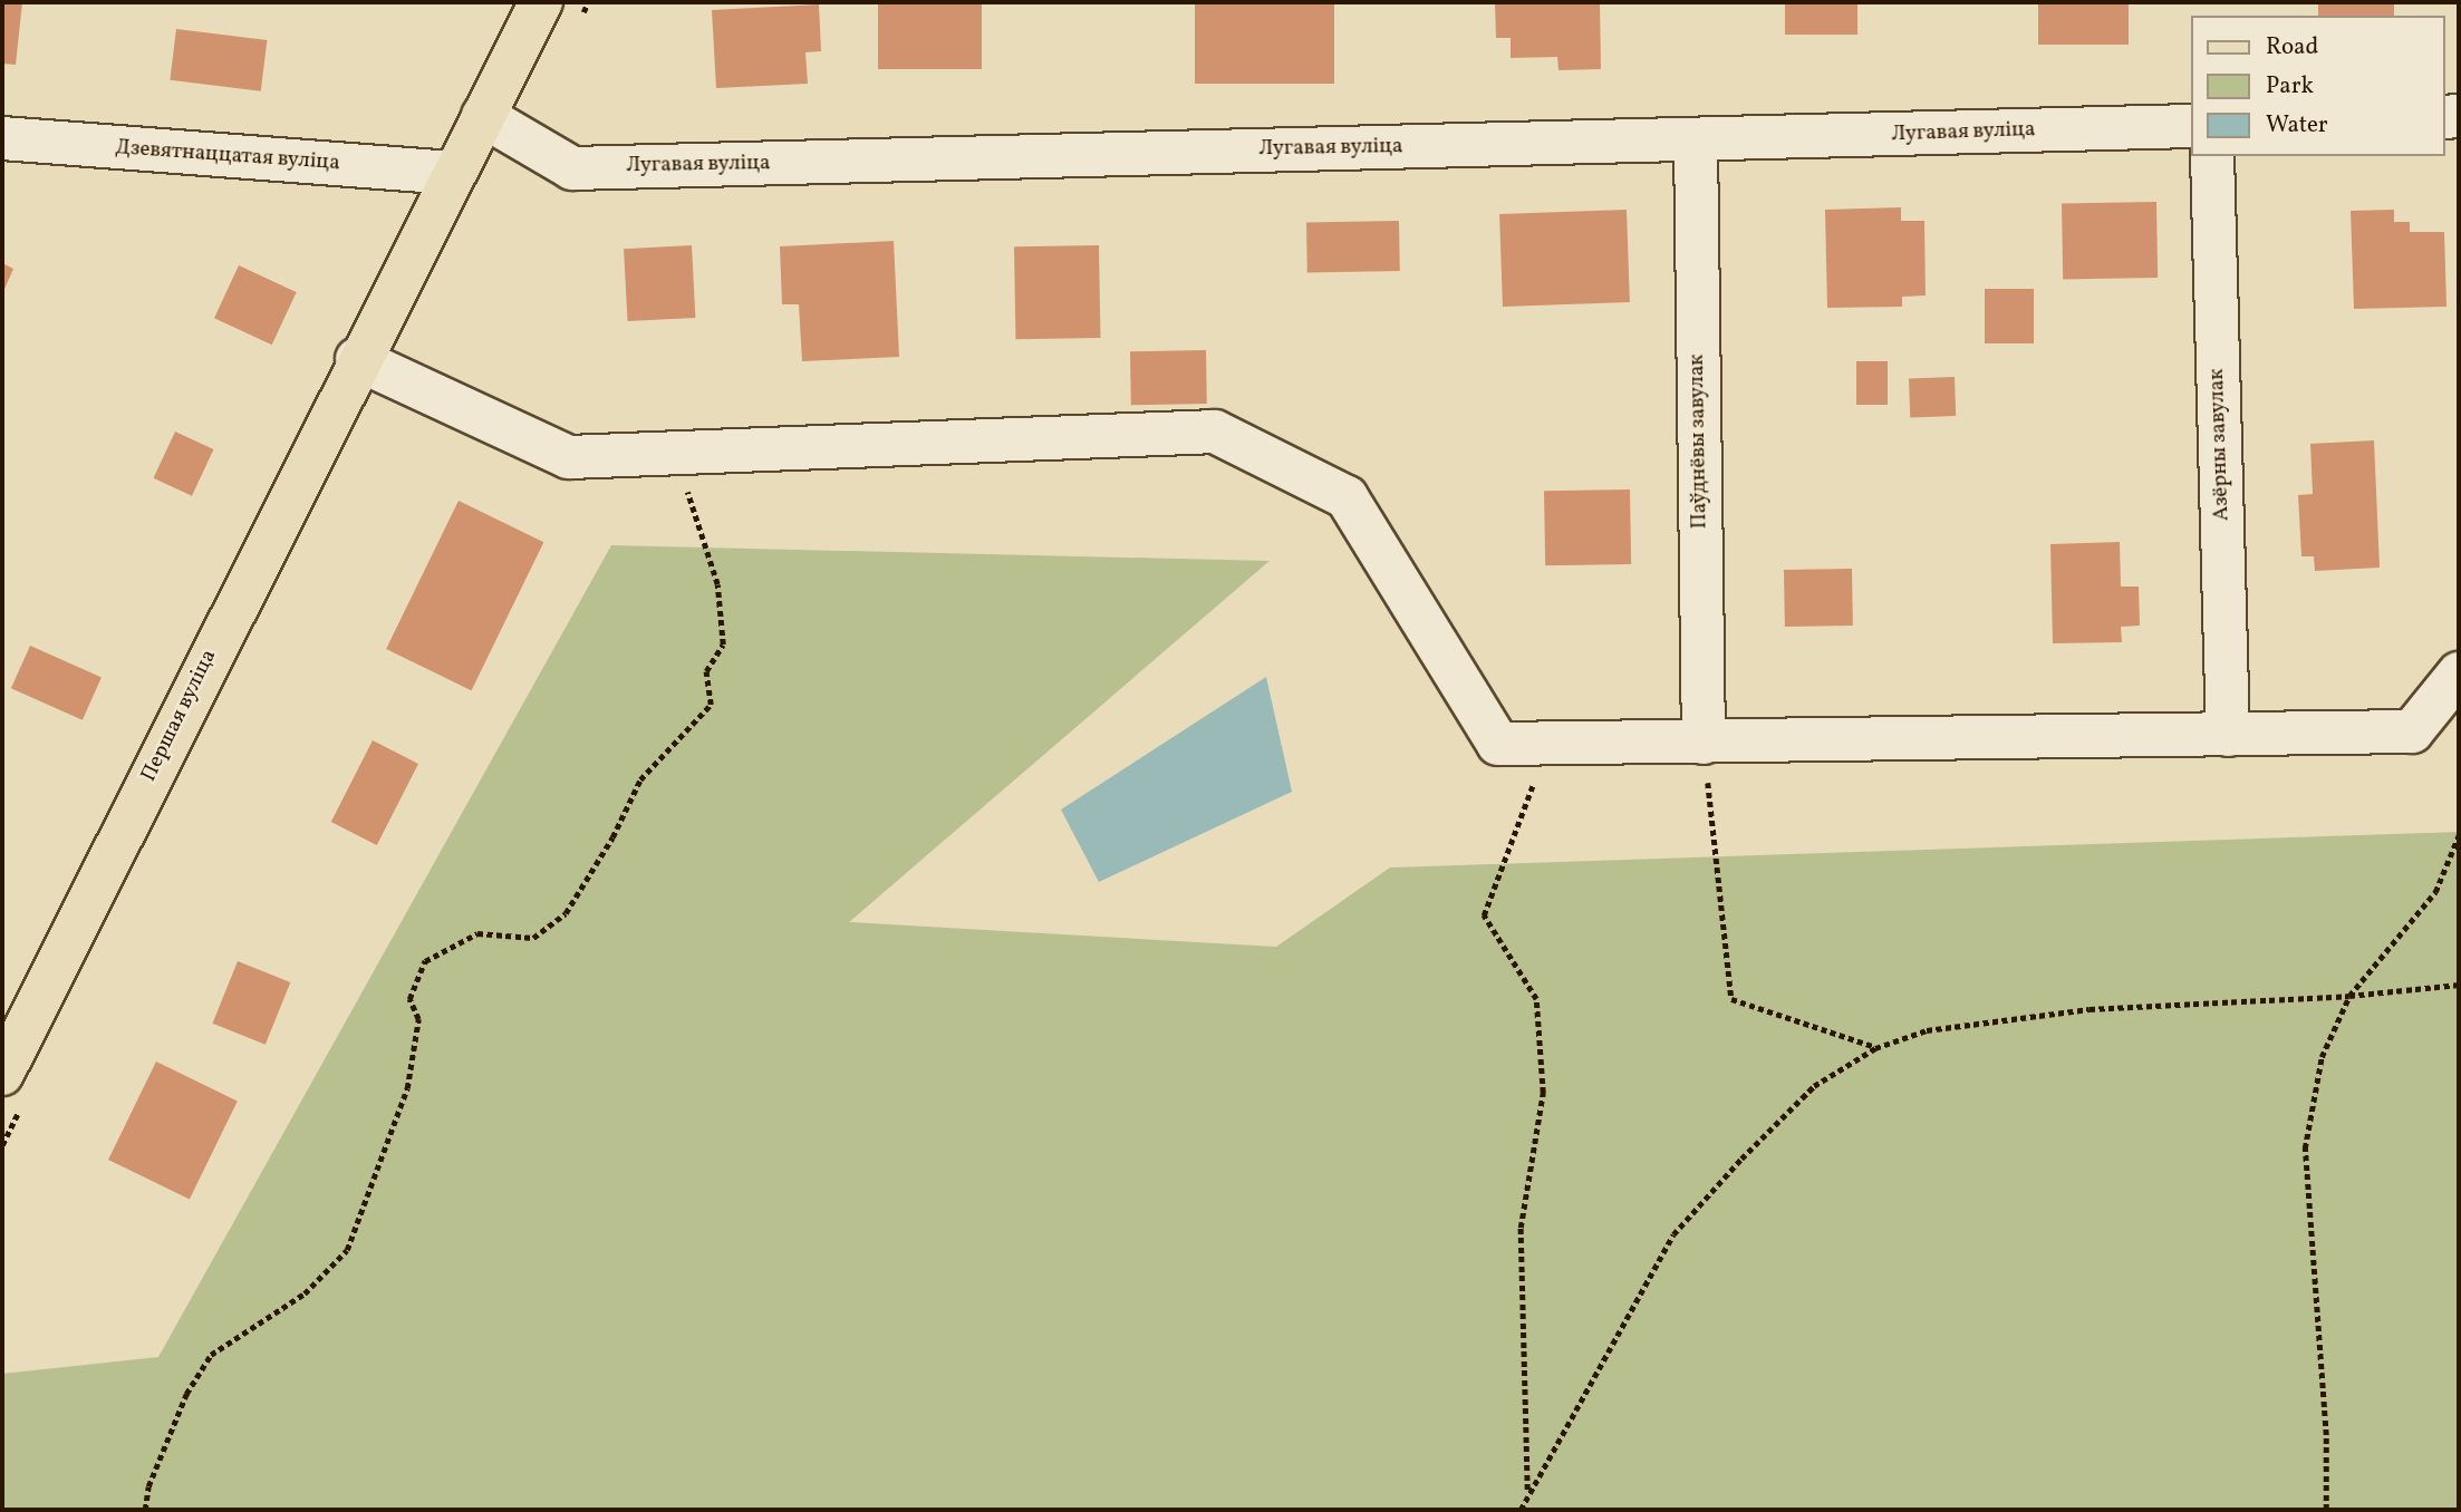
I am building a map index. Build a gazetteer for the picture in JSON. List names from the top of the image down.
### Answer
{
  "streets": {
    "main road": ["Першая вуліца"],
    "street": [
      "Лугавая вуліца",
      "Дзевятнаццатая вуліца",
      "Паўднёвы завулак",
      "Азёрны завулак"
    ]
  },
  "crossings": [
    ["Лугавая вуліца", "Паўднёвы завулак"],
    ["Лугавая вуліца", "Першая вуліца"],
    ["Дзевятнаццатая вуліца", "Першая вуліца"]
  ],
  "legend": ["Road", "Park", "Water"]
}
